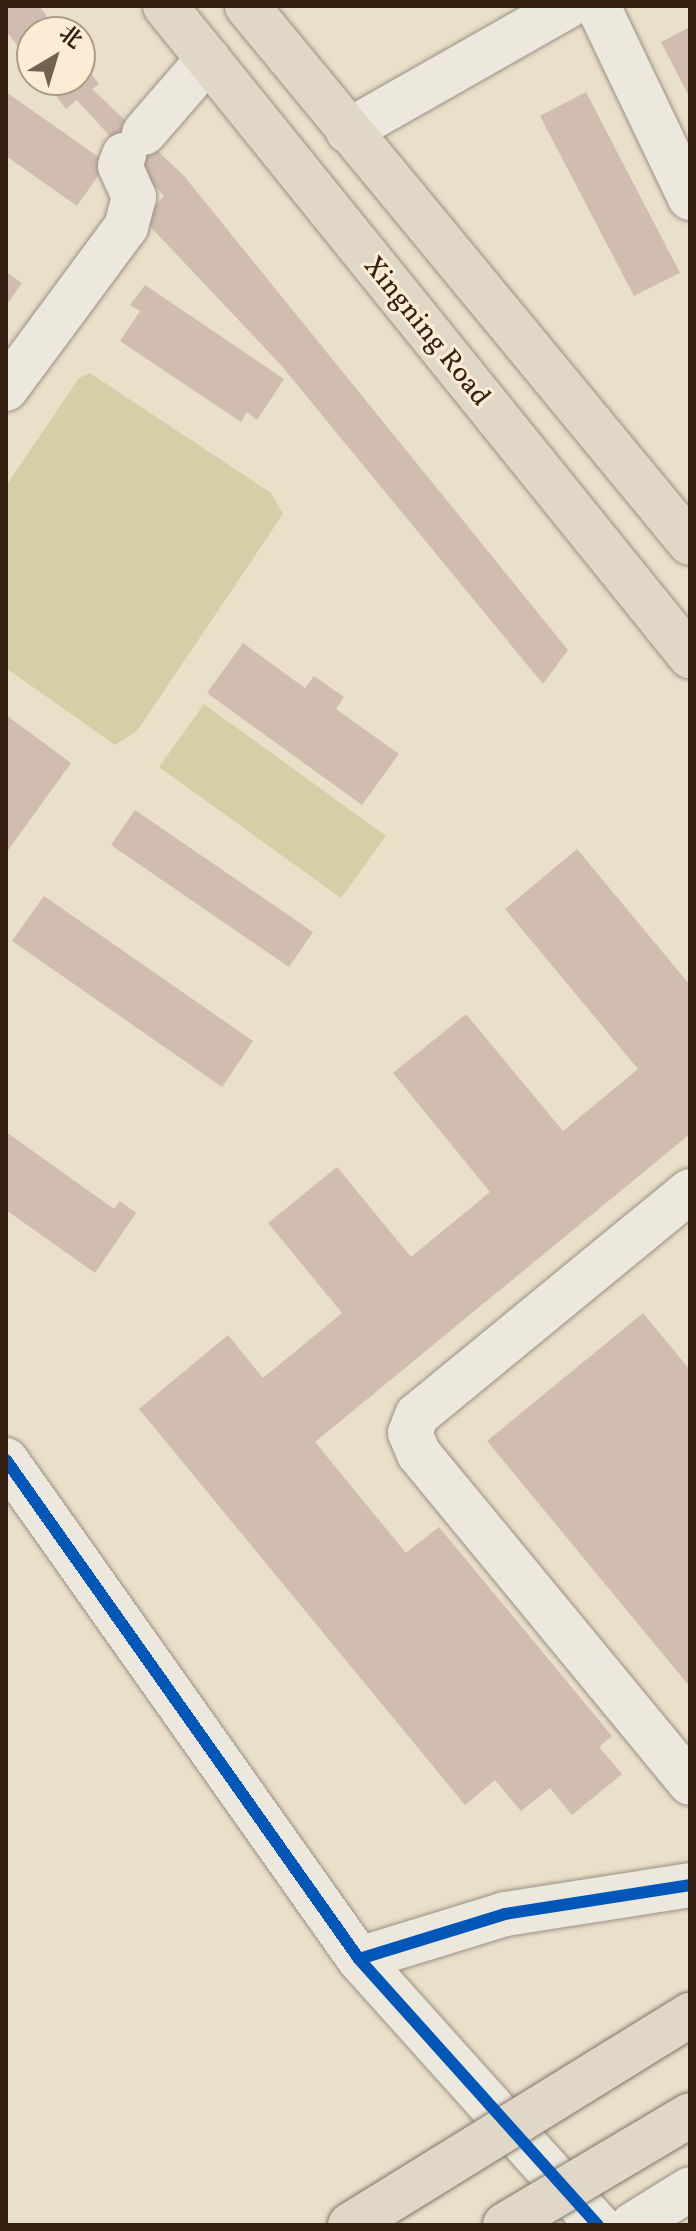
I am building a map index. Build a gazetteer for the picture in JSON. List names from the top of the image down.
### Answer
{
  "streets": {
    "main road": ["Xingning Road"]
  },
  "north": "top right"
}
